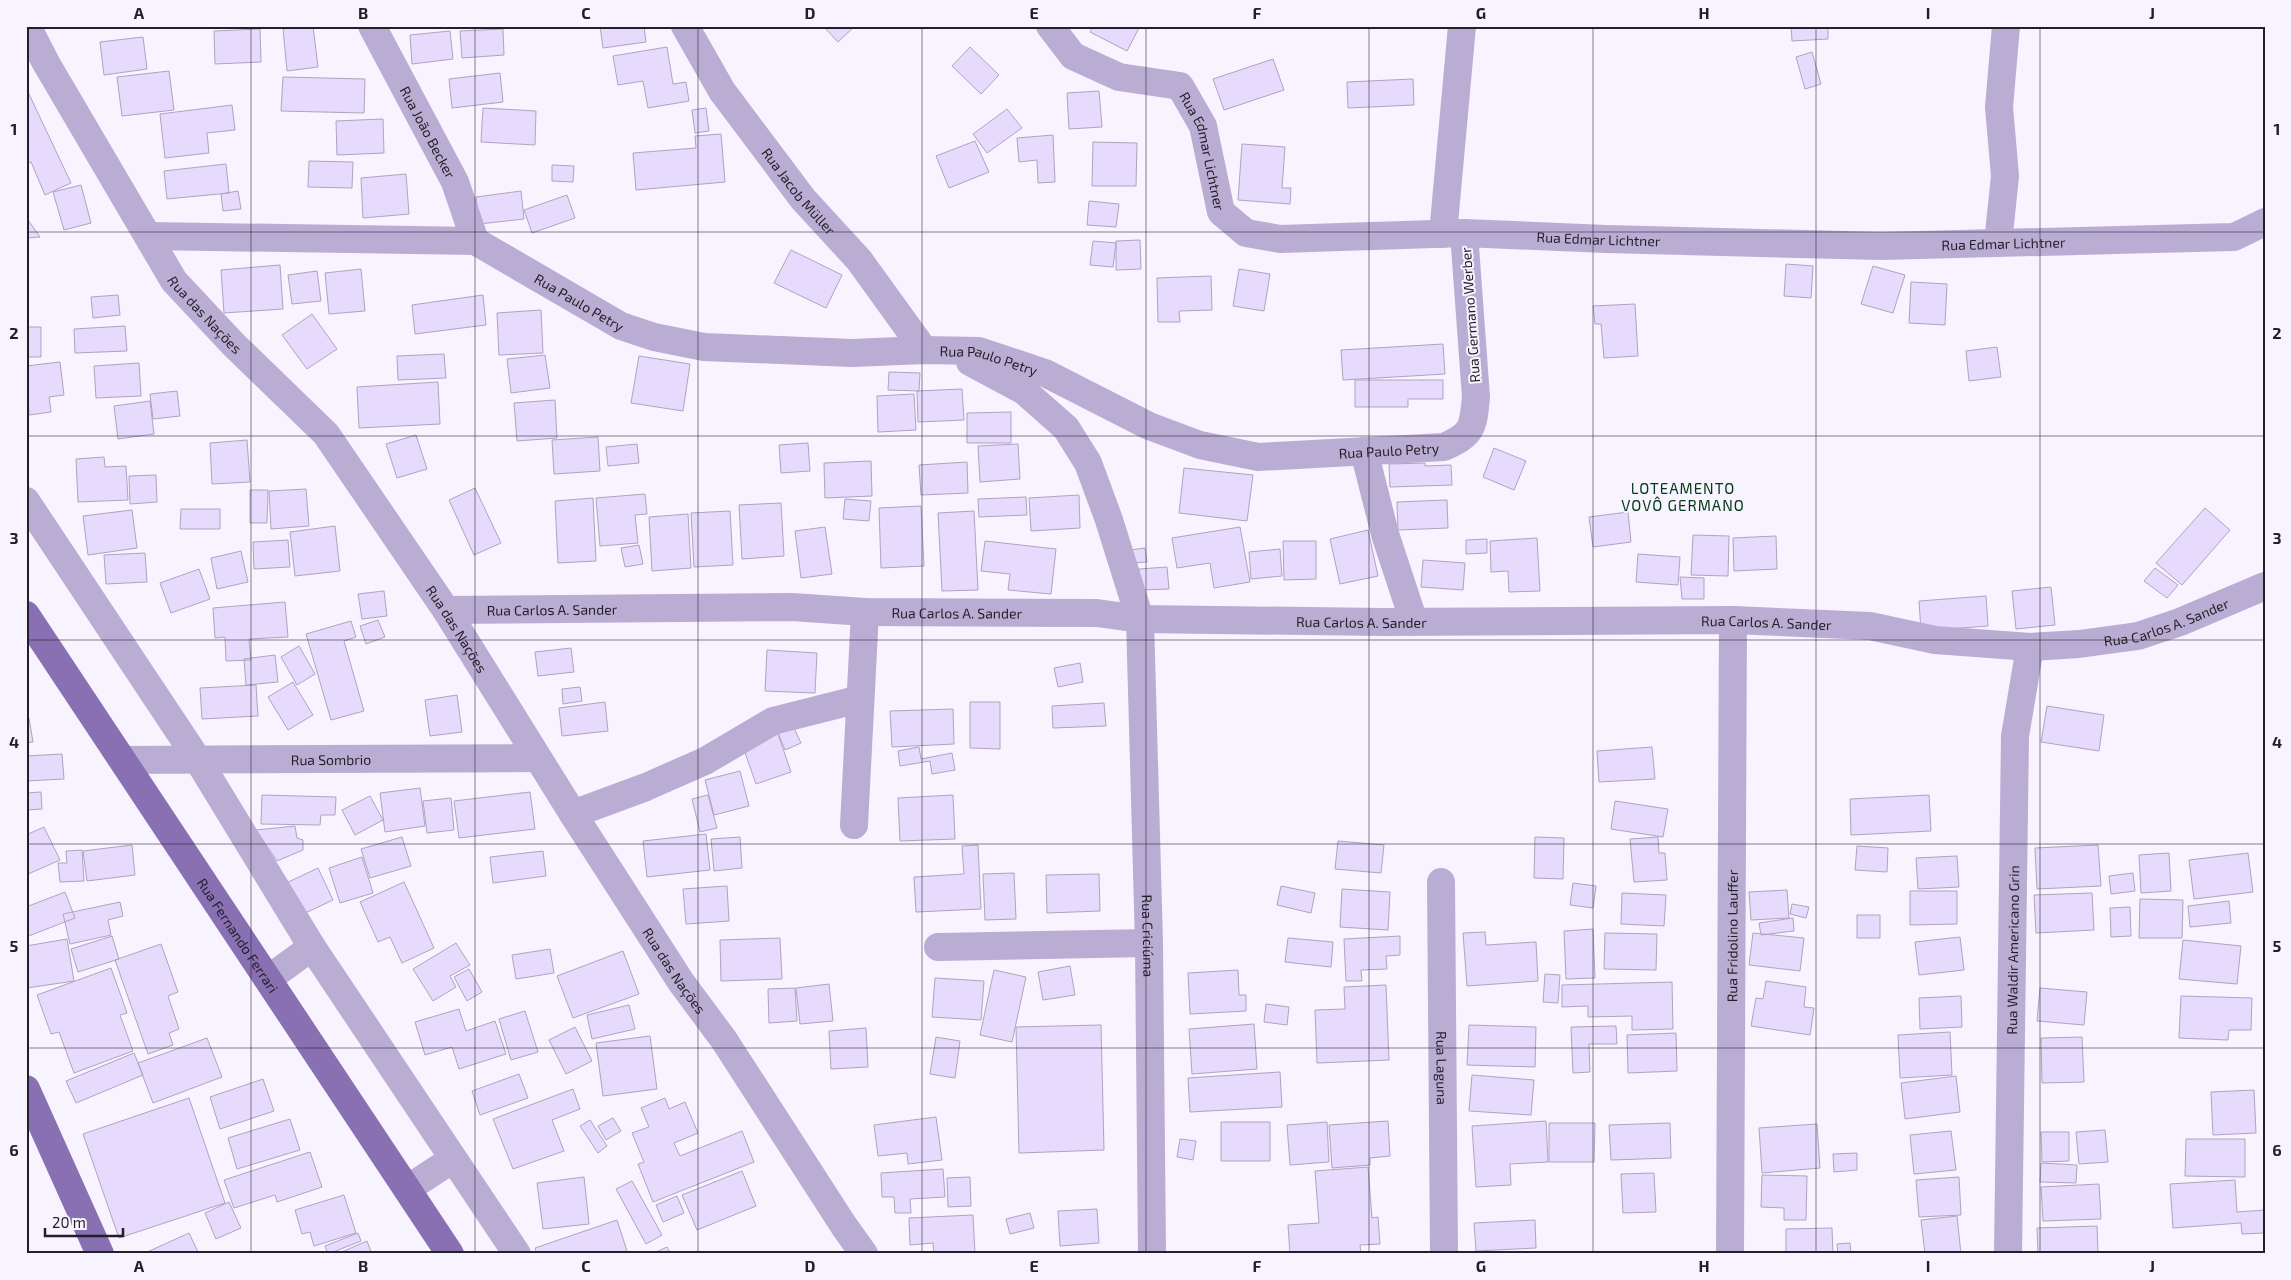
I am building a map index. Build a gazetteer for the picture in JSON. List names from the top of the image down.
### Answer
{
  "streets": {
    "main road": ["Rua Fernando Ferrari"],
    "street": [
      "Rua João Becker",
      "Rua Edmar Lichtner",
      "Rua Jacob Müller",
      "Rua Paulo Petry",
      "Rua das Nações",
      "Rua Germano Werber",
      "Rua Carlos A. Sander",
      "Rua Sombrio",
      "Rua Criciúma",
      "Rua Fridolino Lauffer",
      "Rua Waldir Americano Grin",
      "Rua Laguna"
    ]
  },
  "crossings": [
    ["Rua João Becker", "Rua Paulo Petry"],
    ["Rua Edmar Lichtner", "Rua Germano Werber"],
    ["Rua Jacob Müller", "Rua Paulo Petry"],
    ["Rua Jacob Müller", "Rua Criciúma"],
    ["Rua Paulo Petry", "Rua Germano Werber"],
    ["Rua Paulo Petry", "Rua Criciúma"],
    ["Rua das Nações", "Rua Carlos A. Sander"],
    ["Rua das Nações", "Rua Sombrio"],
    ["Rua Carlos A. Sander", "Rua Criciúma"],
    ["Rua Carlos A. Sander", "Rua Fridolino Lauffer"],
    ["Rua Carlos A. Sander", "Rua Waldir Americano Grin"],
    ["Rua Sombrio", "Rua Fernando Ferrari"]
  ],
  "districts": ["LOTEAMENTO VOVÔ GERMANO"],
  "scale_bar": "20 m",
  "grid": {
    "columns": [
      "A",
      "B",
      "C",
      "D",
      "E",
      "F",
      "G",
      "H",
      "I",
      "J"
    ],
    "rows": [
      "1",
      "2",
      "3",
      "4",
      "5",
      "6"
    ]
  }
}
